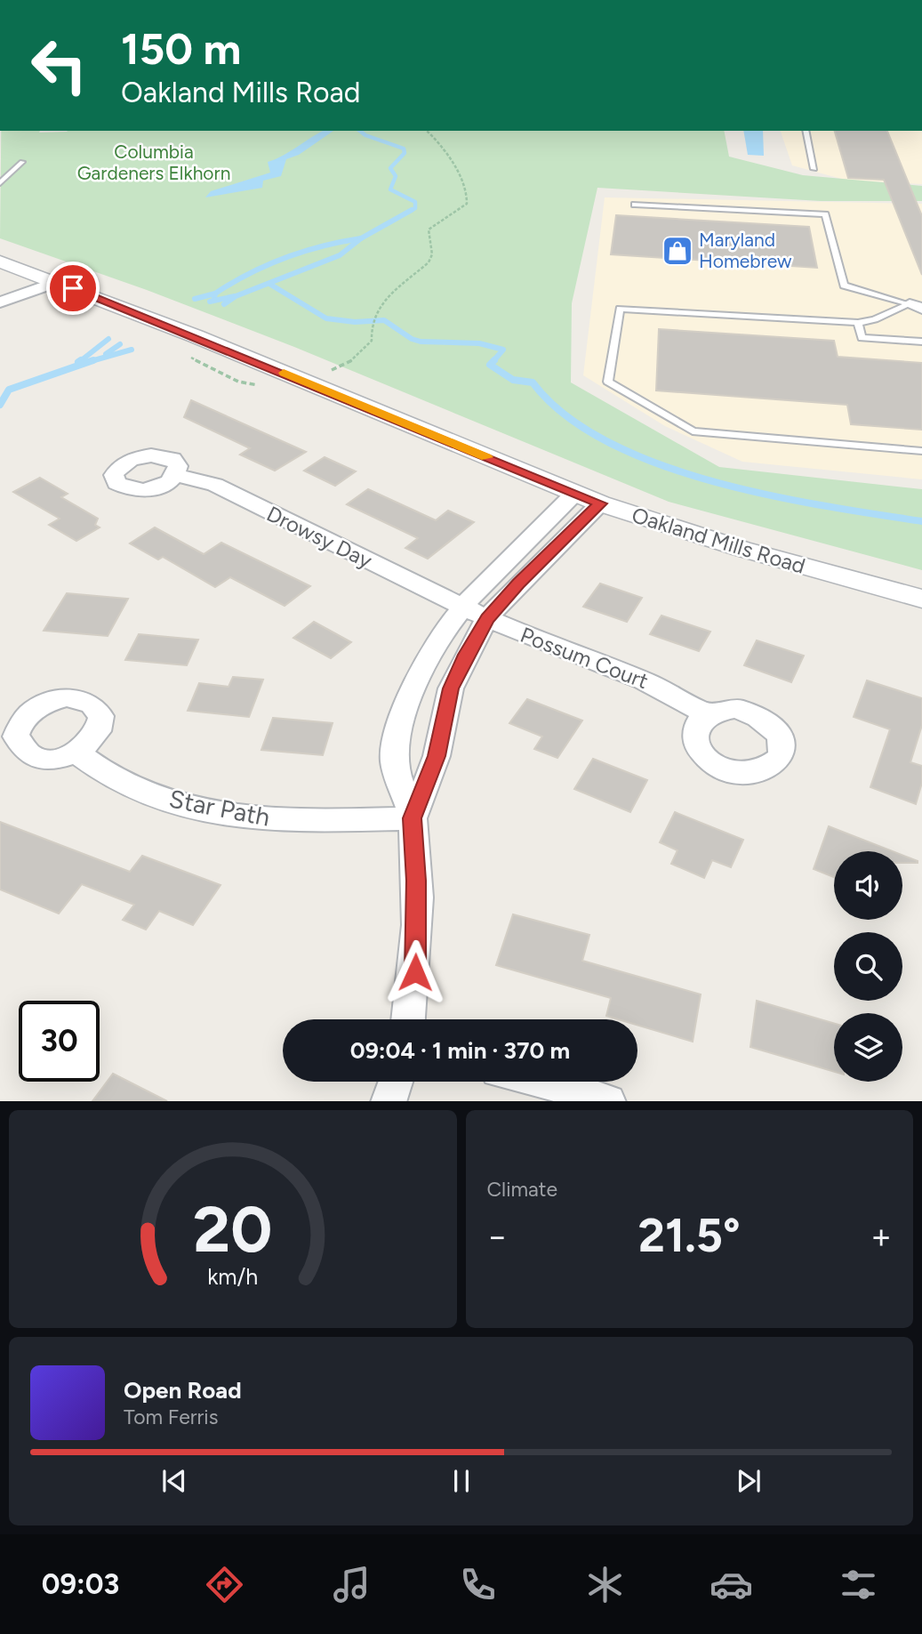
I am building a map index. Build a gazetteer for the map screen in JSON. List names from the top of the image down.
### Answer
{
  "streets": {
    "street": [
      "Drowsy Day",
      "Oakland Mills Road",
      "Possum Court",
      "Star Path"
    ]
  },
  "crossings": [
    ["Drowsy Day", "Possum Court"]
  ],
  "parks": ["Columbia Gardeners Elkhorn"],
  "places": {
    "shop": ["Maryland Homebrew"]
  },
  "page": {
    "turn": ["150 m", "Oakland Mills Road"],
    "limit": "30",
    "trip": "09:04 · 1 min · 370 m",
    "tile": "Climate",
    "heat": ["−", "21.5°", "+"],
    "song": ["Open Road", "Tom Ferris"],
    "tabs": "09:03",
    "gauge": ["20", "km/h"]
  }
}
